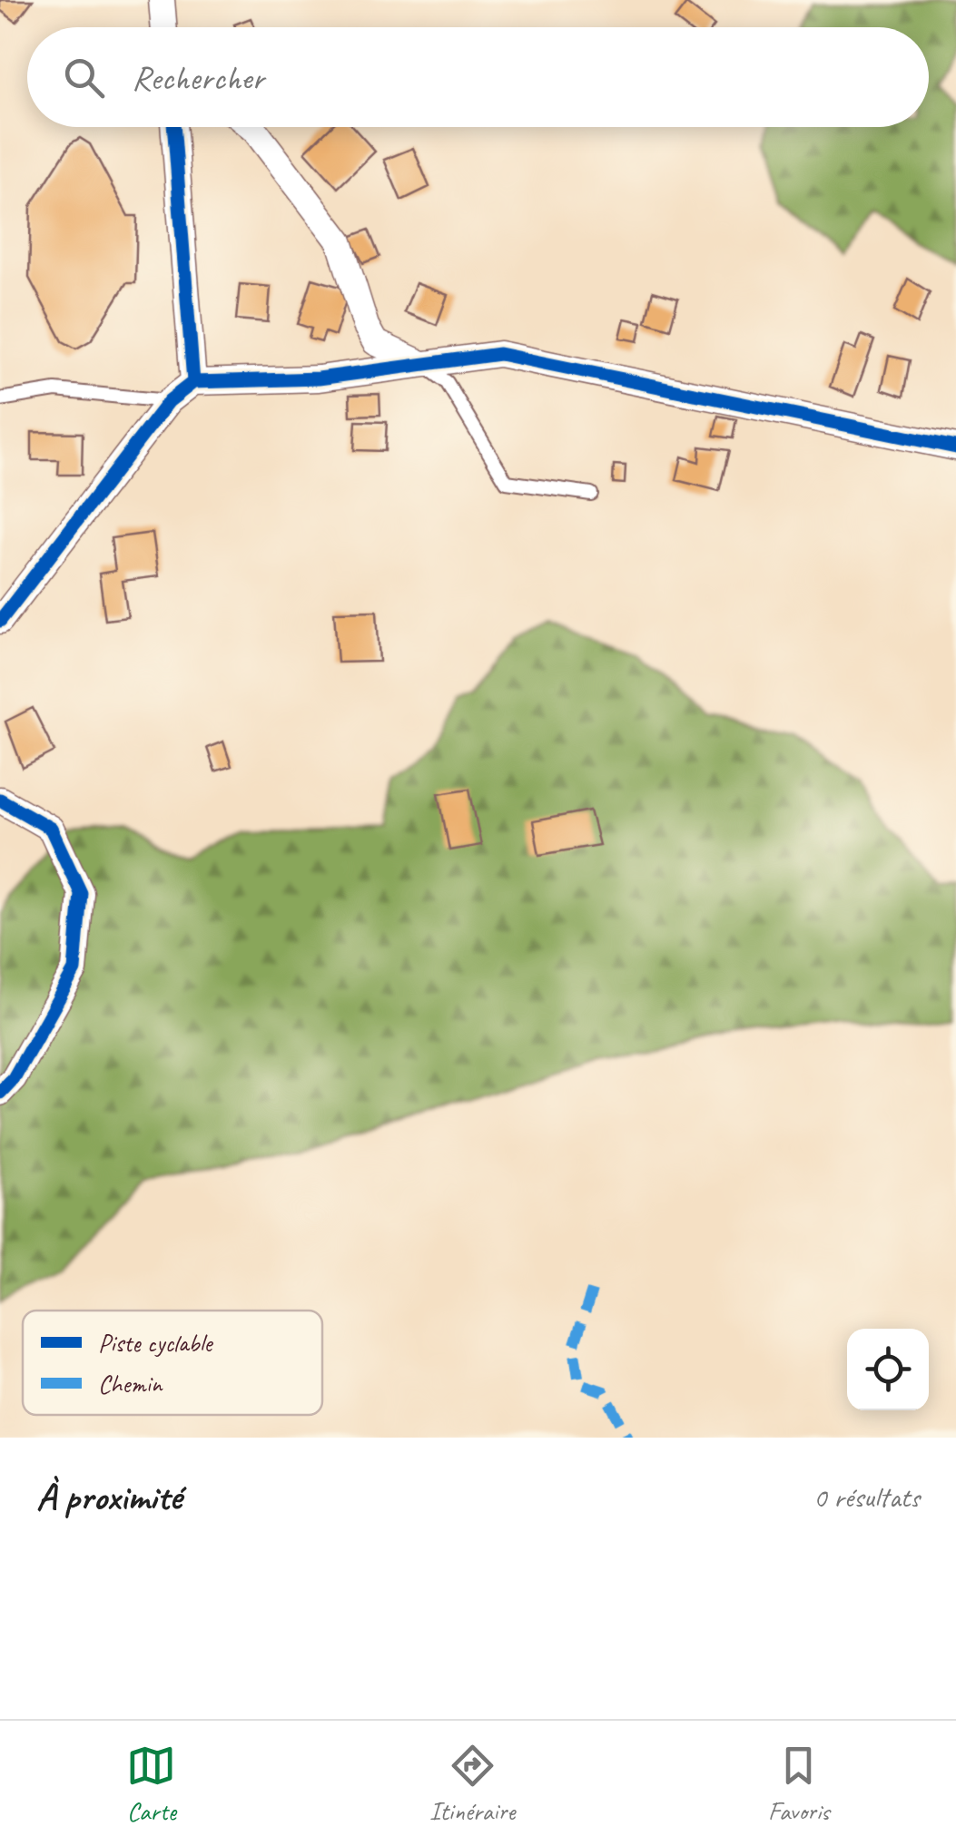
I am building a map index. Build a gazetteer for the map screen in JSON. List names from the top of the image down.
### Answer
{
  "legend": ["Piste cyclable", "Chemin"],
  "page": {
    "search": "Rechercher",
    "heading": ["À proximité", "0 résultats"],
    "nav": ["Carte", "Itinéraire", "Favoris"]
  }
}
